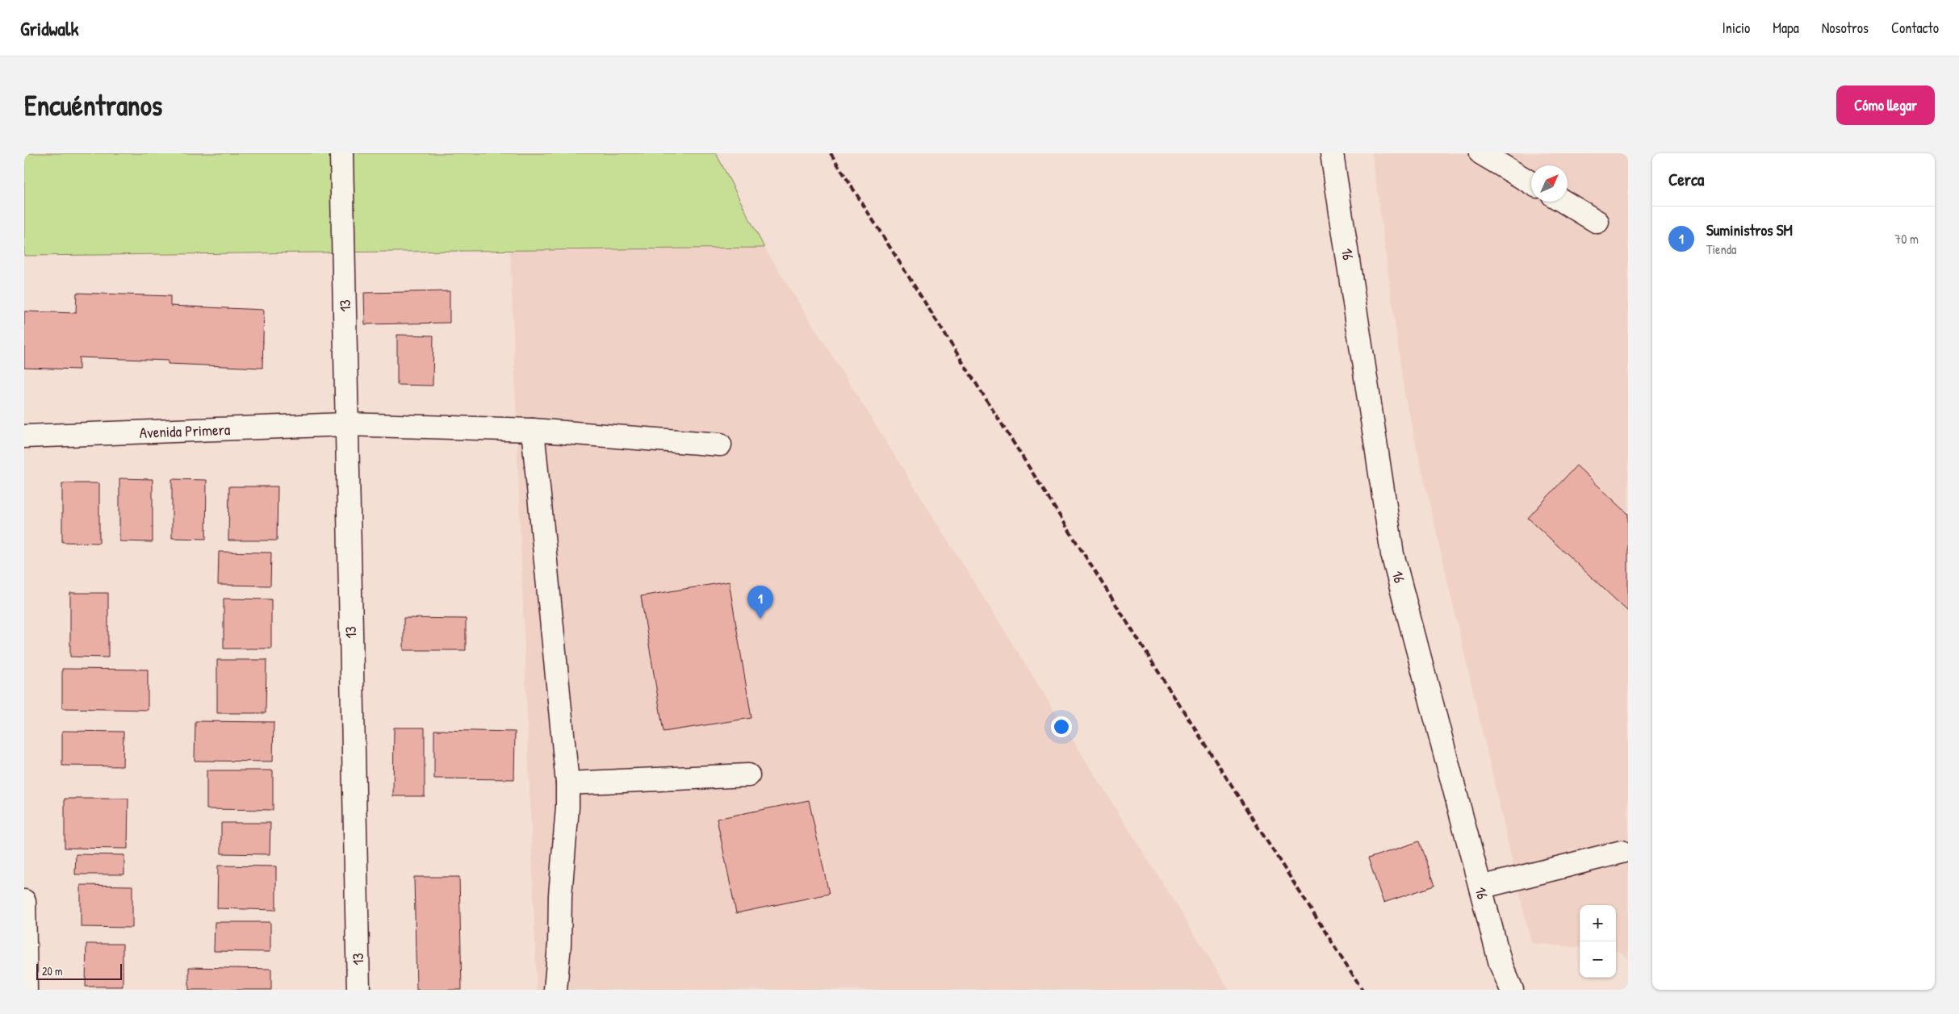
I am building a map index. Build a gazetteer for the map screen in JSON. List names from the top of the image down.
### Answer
{
  "streets": {
    "street": ["16", "13", "Avenida Primera"]
  },
  "crossings": [
    ["13", "Avenida Primera"]
  ],
  "scale_bar": "20 m",
  "north": "top right",
  "page": {
    "header": "Gridwalk",
    "nav": [
      "Inicio",
      "Mapa",
      "Nosotros",
      "Contacto"
    ],
    "buttons": "Cómo llegar",
    "title": "Encuéntranos",
    "heading": "Cerca",
    "list": [
      {
        "mark": "1",
        "name": "Suministros SM",
        "note": "Tienda",
        "value": "70 m"
      }
    ],
    "pins": "1",
    "map_buttons": ["+", "−"],
    "scale": "20 m"
  }
}
